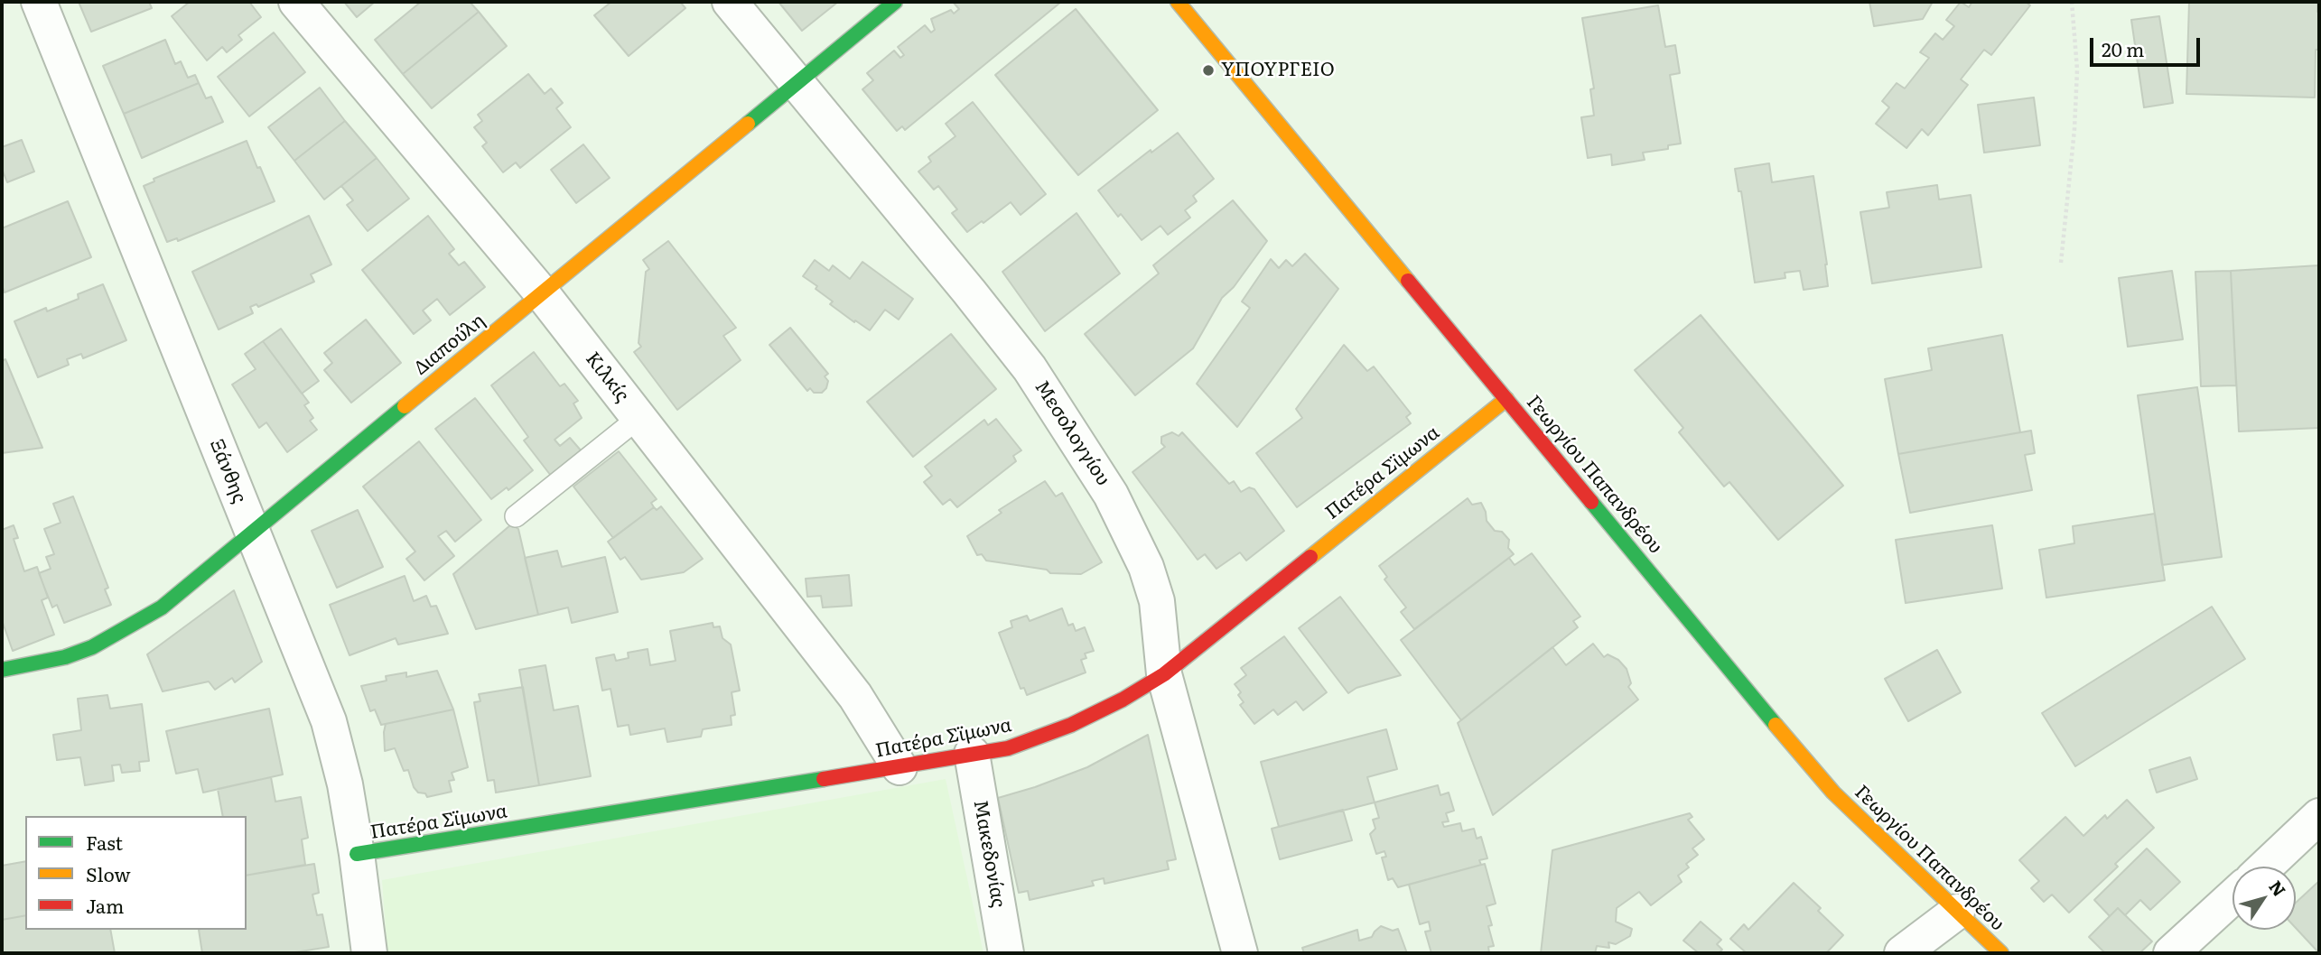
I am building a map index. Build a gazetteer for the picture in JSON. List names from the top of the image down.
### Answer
{
  "streets": {
    "street": [
      "Διαπούλη",
      "Κιλκίς",
      "Μεσολογγίου",
      "Ξάνθης",
      "Πατέρα Σϊμωνα",
      "Γεωργίου Παπανδρέου",
      "Μακεδονίας"
    ]
  },
  "crossings": [
    ["Διαπούλη", "Κιλκίς"],
    ["Διαπούλη", "Μεσολογγίου"],
    ["Διαπούλη", "Ξάνθης"],
    ["Κιλκίς", "Πατέρα Σϊμωνα"],
    ["Μεσολογγίου", "Πατέρα Σϊμωνα"],
    ["Ξάνθης", "Πατέρα Σϊμωνα"],
    ["Πατέρα Σϊμωνα", "Γεωργίου Παπανδρέου"],
    ["Πατέρα Σϊμωνα", "Μακεδονίας"]
  ],
  "places": ["ΥΠΟΥΡΓΕΙΟ"],
  "legend": ["Fast", "Slow", "Jam"],
  "scale_bar": "20 m",
  "north": "top right"
}
